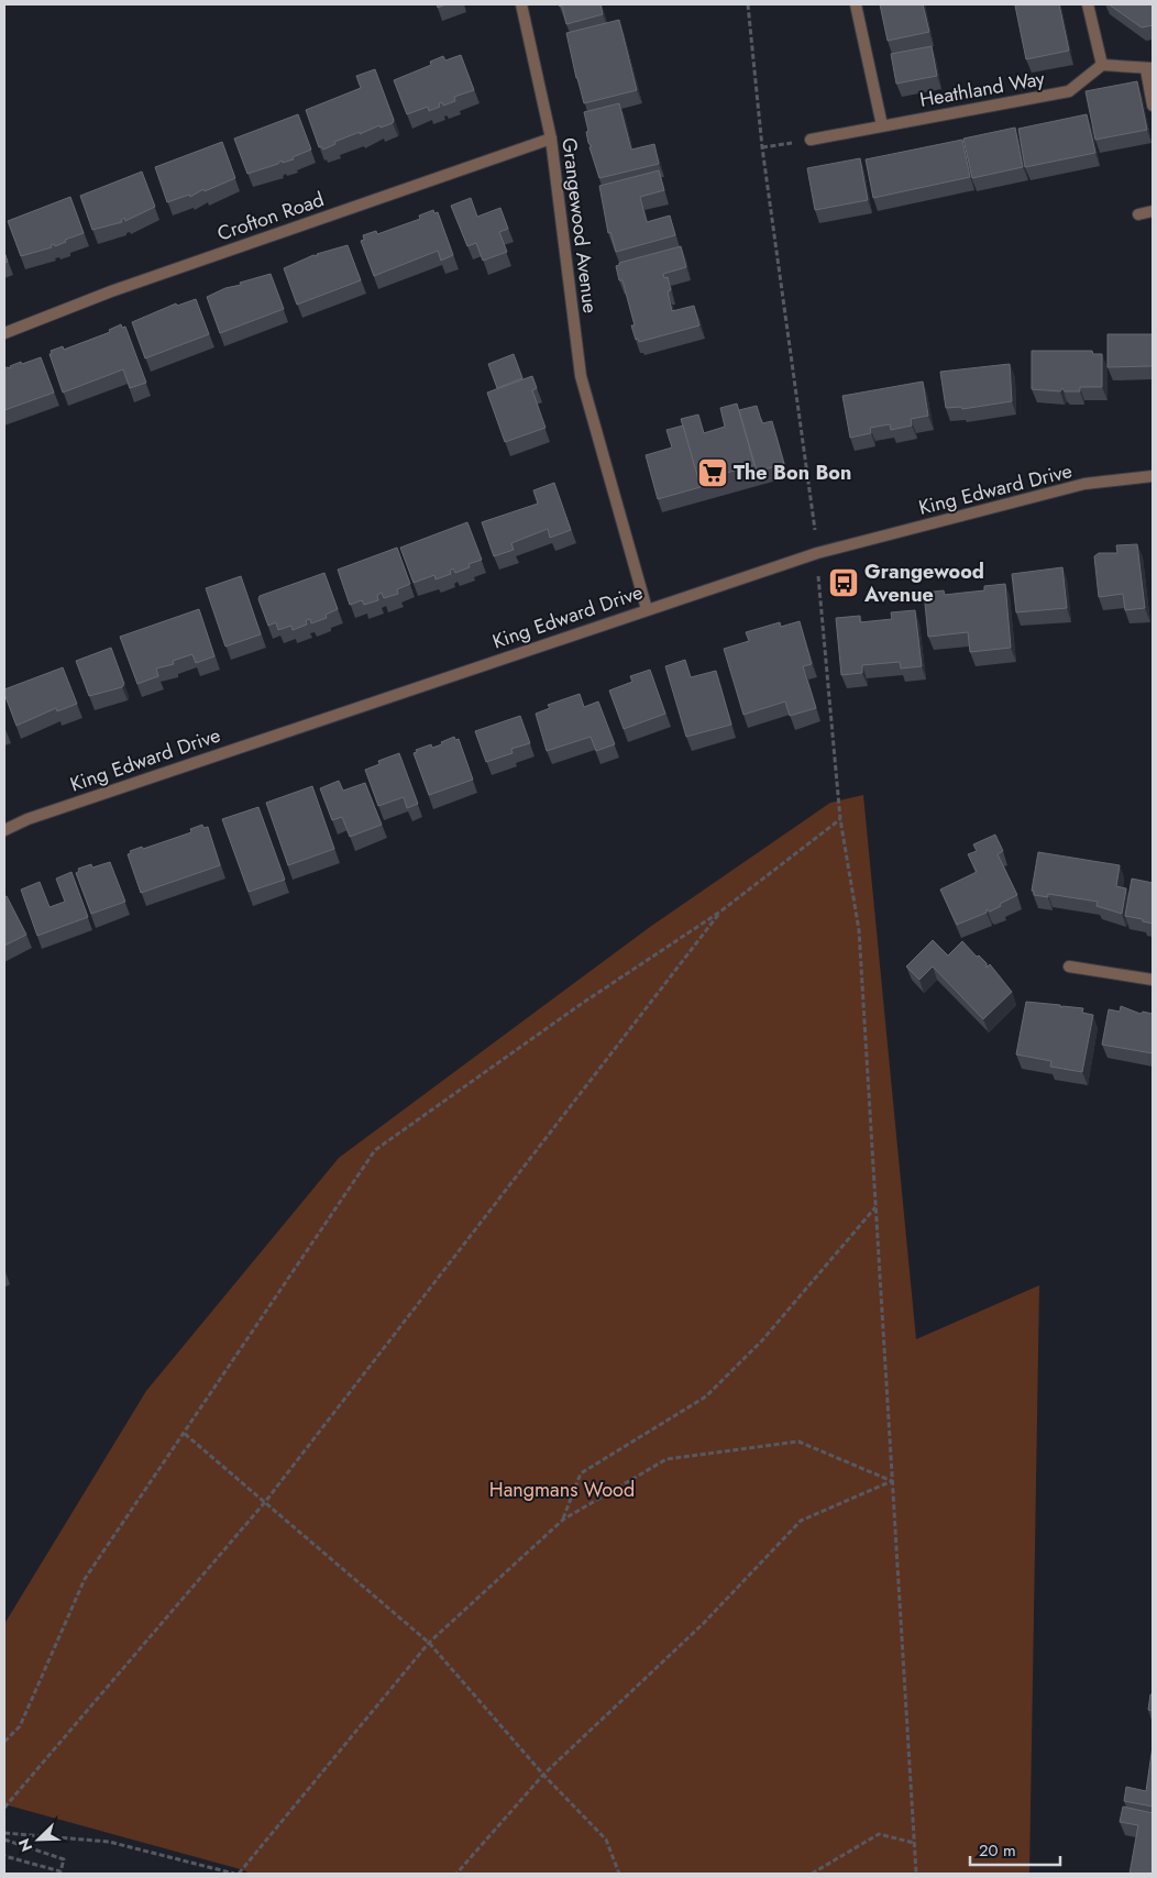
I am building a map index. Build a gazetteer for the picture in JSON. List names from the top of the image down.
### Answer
{
  "streets": {
    "street": [
      "Heathland Way",
      "Crofton Road",
      "Grangewood Avenue",
      "King Edward Drive"
    ]
  },
  "crossings": [
    ["Crofton Road", "Grangewood Avenue"],
    ["Grangewood Avenue", "King Edward Drive"]
  ],
  "parks": ["Hangmans Wood"],
  "places": {
    "supermarket": ["The Bon Bon"],
    "bus stop": ["Grangewood Avenue"]
  },
  "scale_bar": "20 m",
  "north": "bottom left"
}
